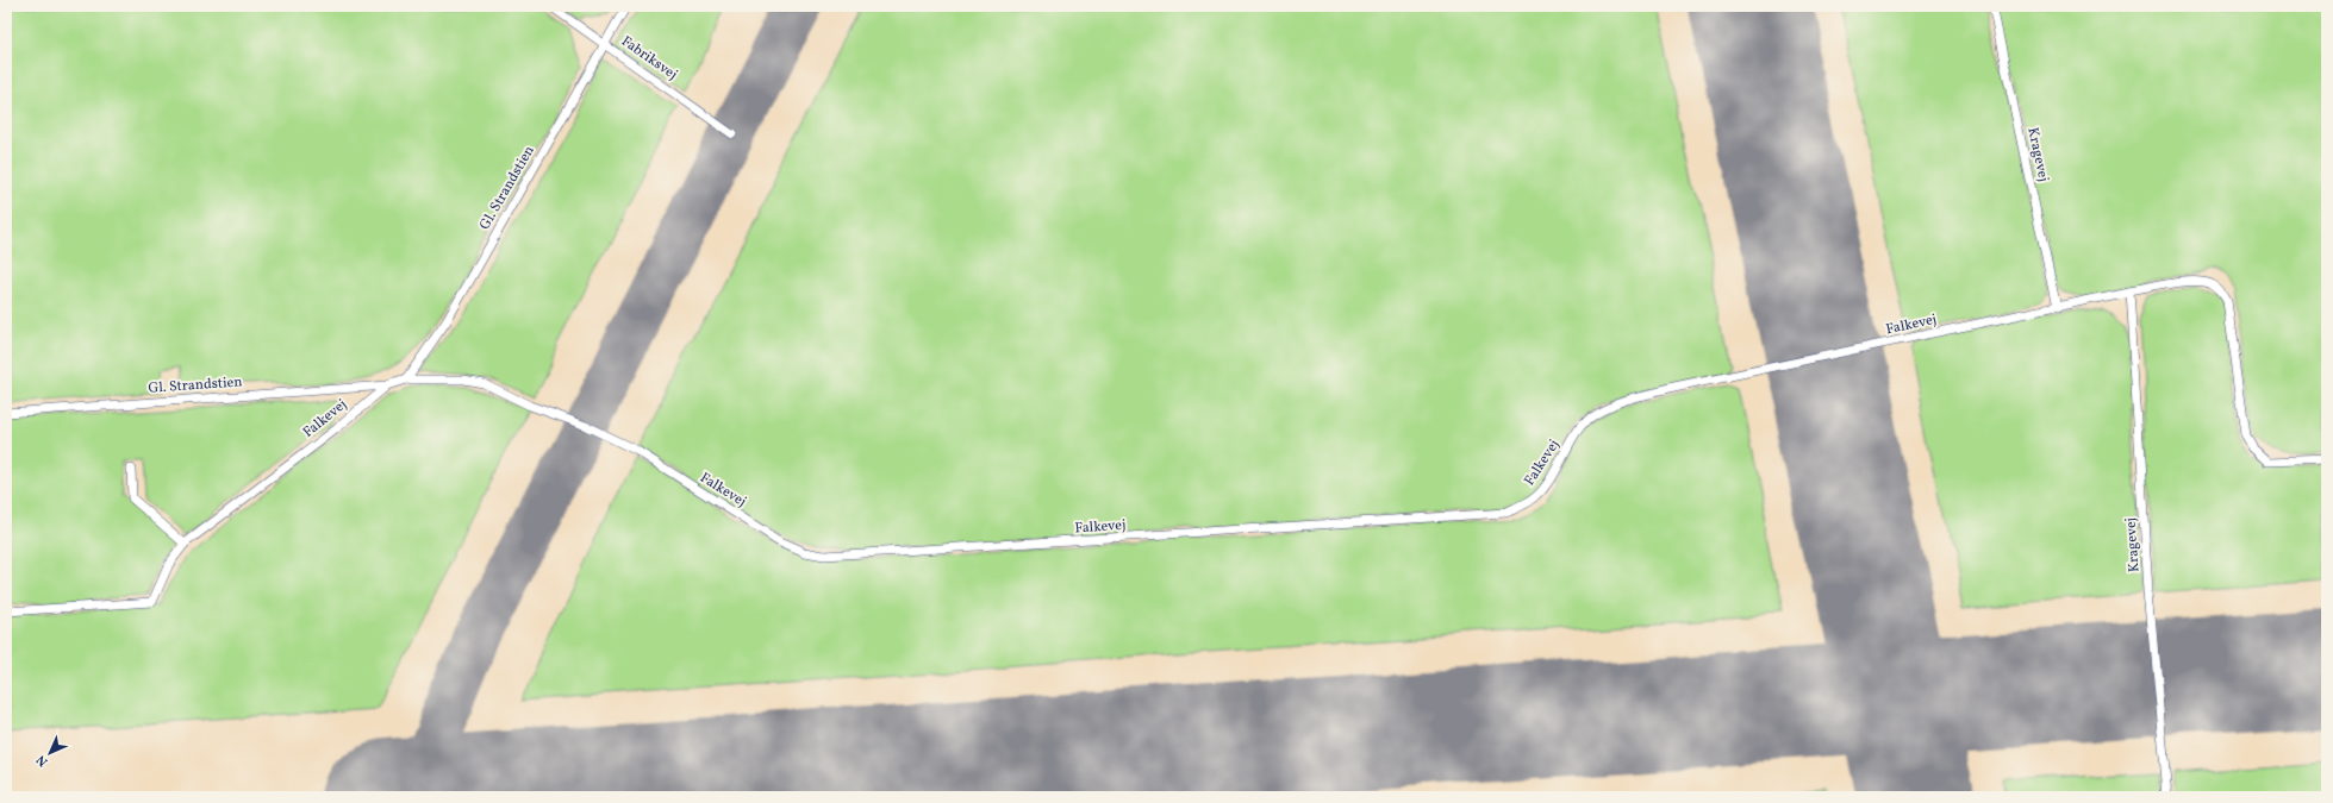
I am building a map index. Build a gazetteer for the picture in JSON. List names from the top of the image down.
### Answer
{
  "streets": {
    "lane": [
      "Fabriksvej",
      "Kragevej",
      "Gl. Strandstien",
      "Falkevej"
    ]
  },
  "crossings": [
    ["Fabriksvej", "Gl. Strandstien"],
    ["Kragevej", "Falkevej"],
    ["Gl. Strandstien", "Falkevej"]
  ],
  "north": "bottom left"
}
